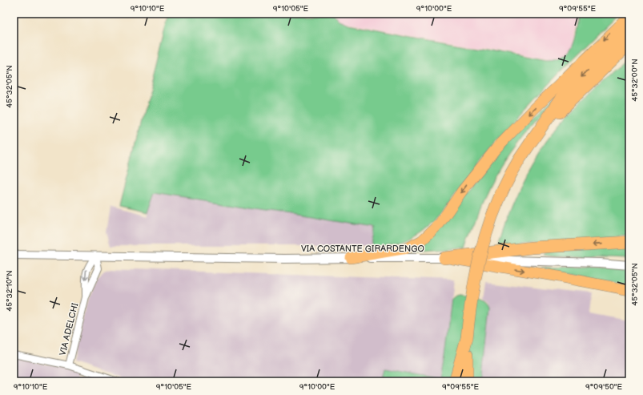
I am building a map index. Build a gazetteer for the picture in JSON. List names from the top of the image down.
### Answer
{
  "streets": {
    "street": ["VIA COSTANTE GIRARDENGO", "VIA ADELCHI"]
  },
  "coordinates": [
    "9°10'10\"E",
    "9°10'05\"E",
    "9°10'00\"E",
    "9°09'55\"E",
    "45°32'00\"N",
    "45°32'05\"N",
    "45°32'10\"N",
    "9°09'50\"E"
  ]
}
